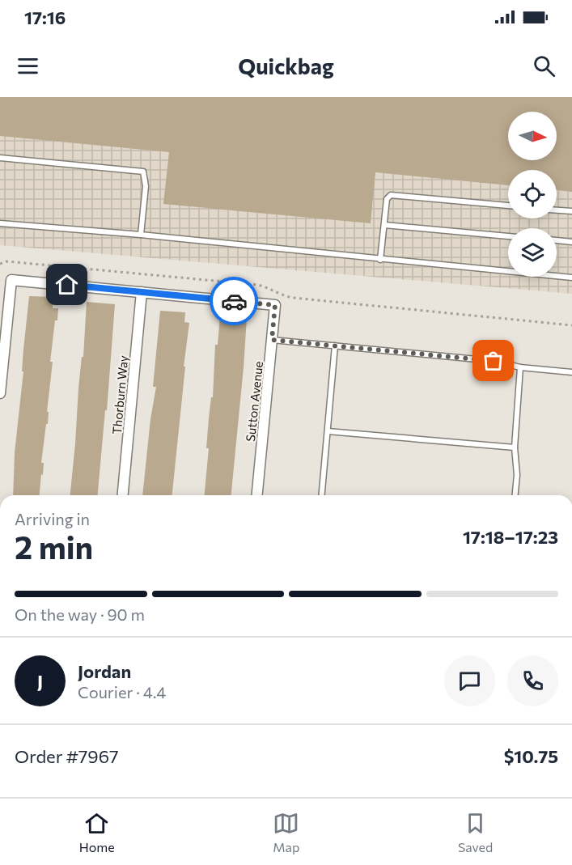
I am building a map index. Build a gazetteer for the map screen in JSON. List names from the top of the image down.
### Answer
{
  "streets": {
    "street": ["Thorburn Way", "Sutton Avenue"]
  },
  "crossings": [
    ["Thorburn Way", "Sutton Avenue"]
  ],
  "north": "right",
  "page": {
    "status": "17:16",
    "header": "Quickbag",
    "heading": ["2 min", "Arriving in", "17:18–17:23"],
    "panel": [
      "Jordan",
      "Courier · 4.4",
      "Order #7967",
      "$10.75"
    ],
    "bar": "On the way · 90 m",
    "round": "J",
    "tabs": ["Home", "Map", "Saved"]
  }
}
